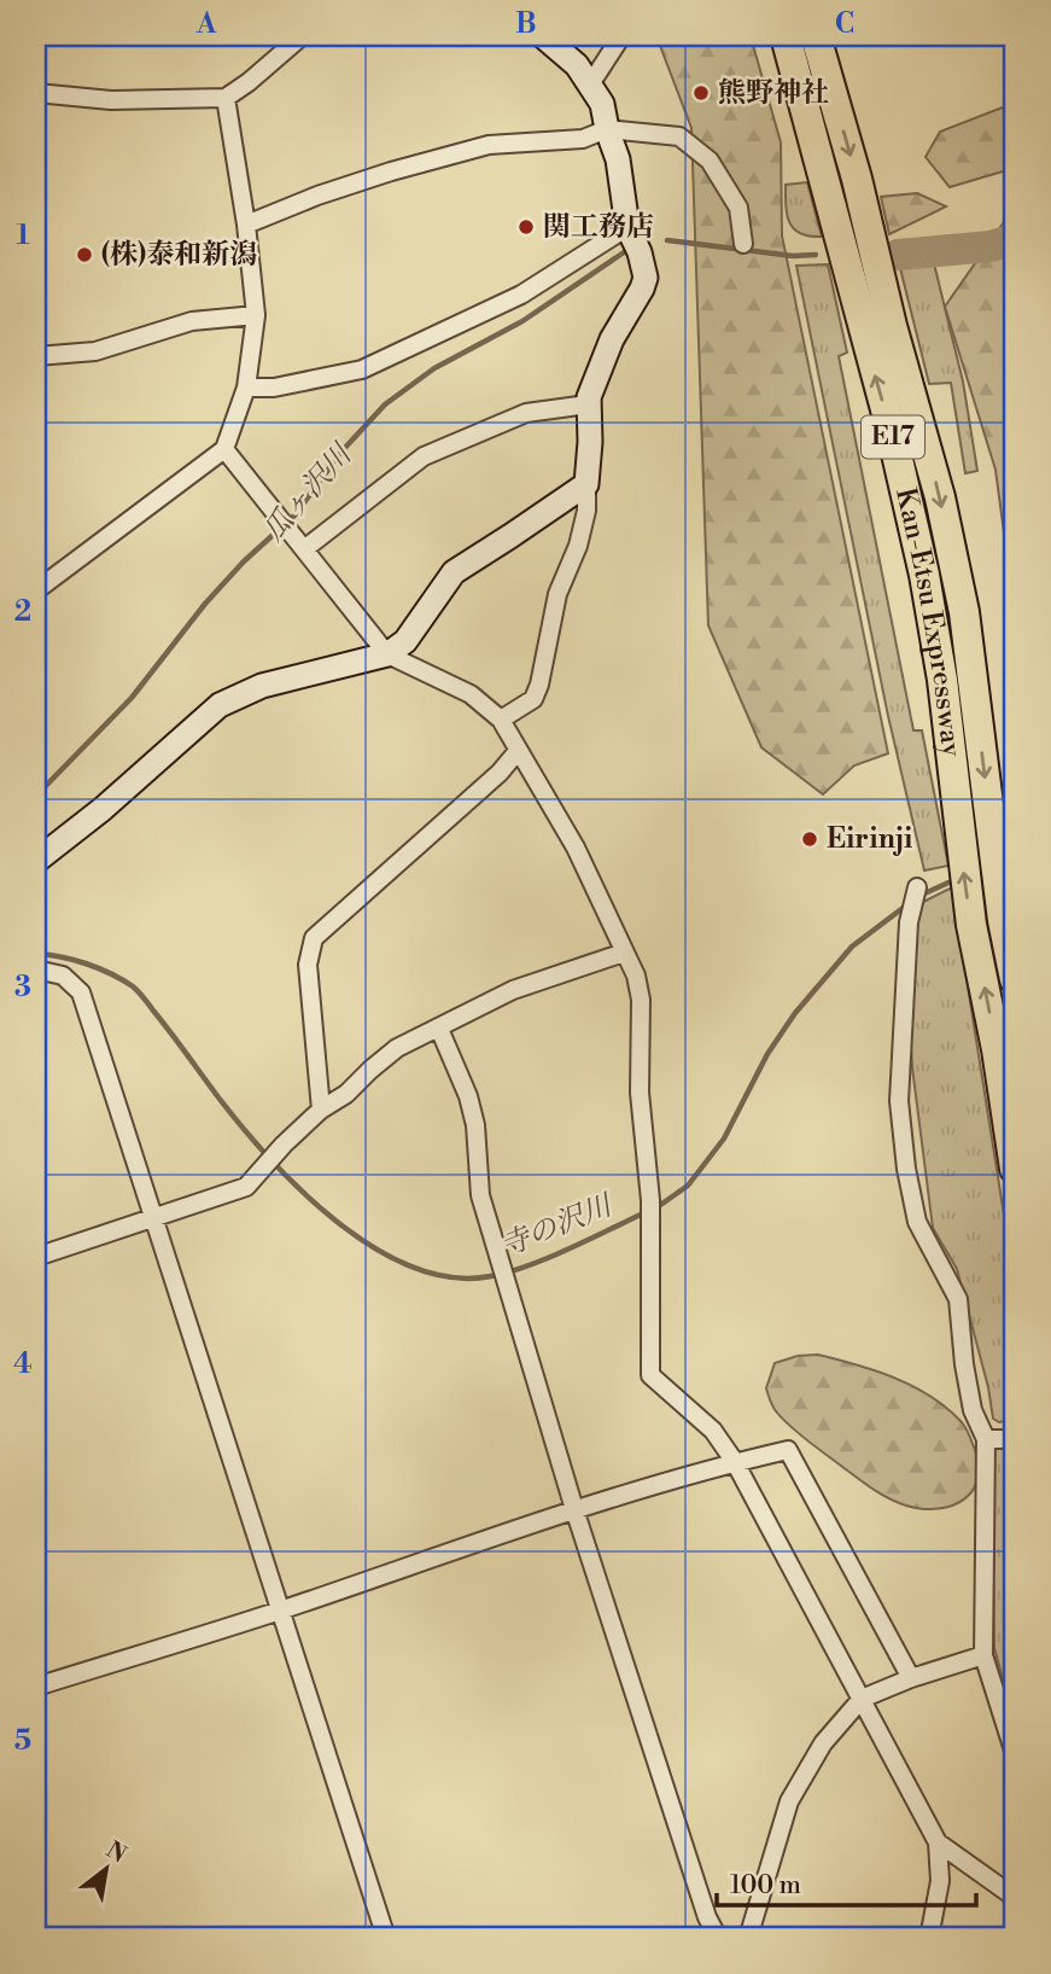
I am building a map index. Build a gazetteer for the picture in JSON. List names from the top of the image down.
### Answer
{
  "streets": {
    "highway": ["E17", "Kan-Etsu Expressway"]
  },
  "water": ["瓜ヶ沢川", "寺の沢川"],
  "places": [
    "熊野神社",
    "関工務店",
    "(株)泰和新潟",
    "Eirinji"
  ],
  "scale_bar": "100 m",
  "north": "top right",
  "grid": {
    "columns": ["A", "B", "C"],
    "rows": [
      "1",
      "2",
      "3",
      "4",
      "5"
    ]
  }
}
